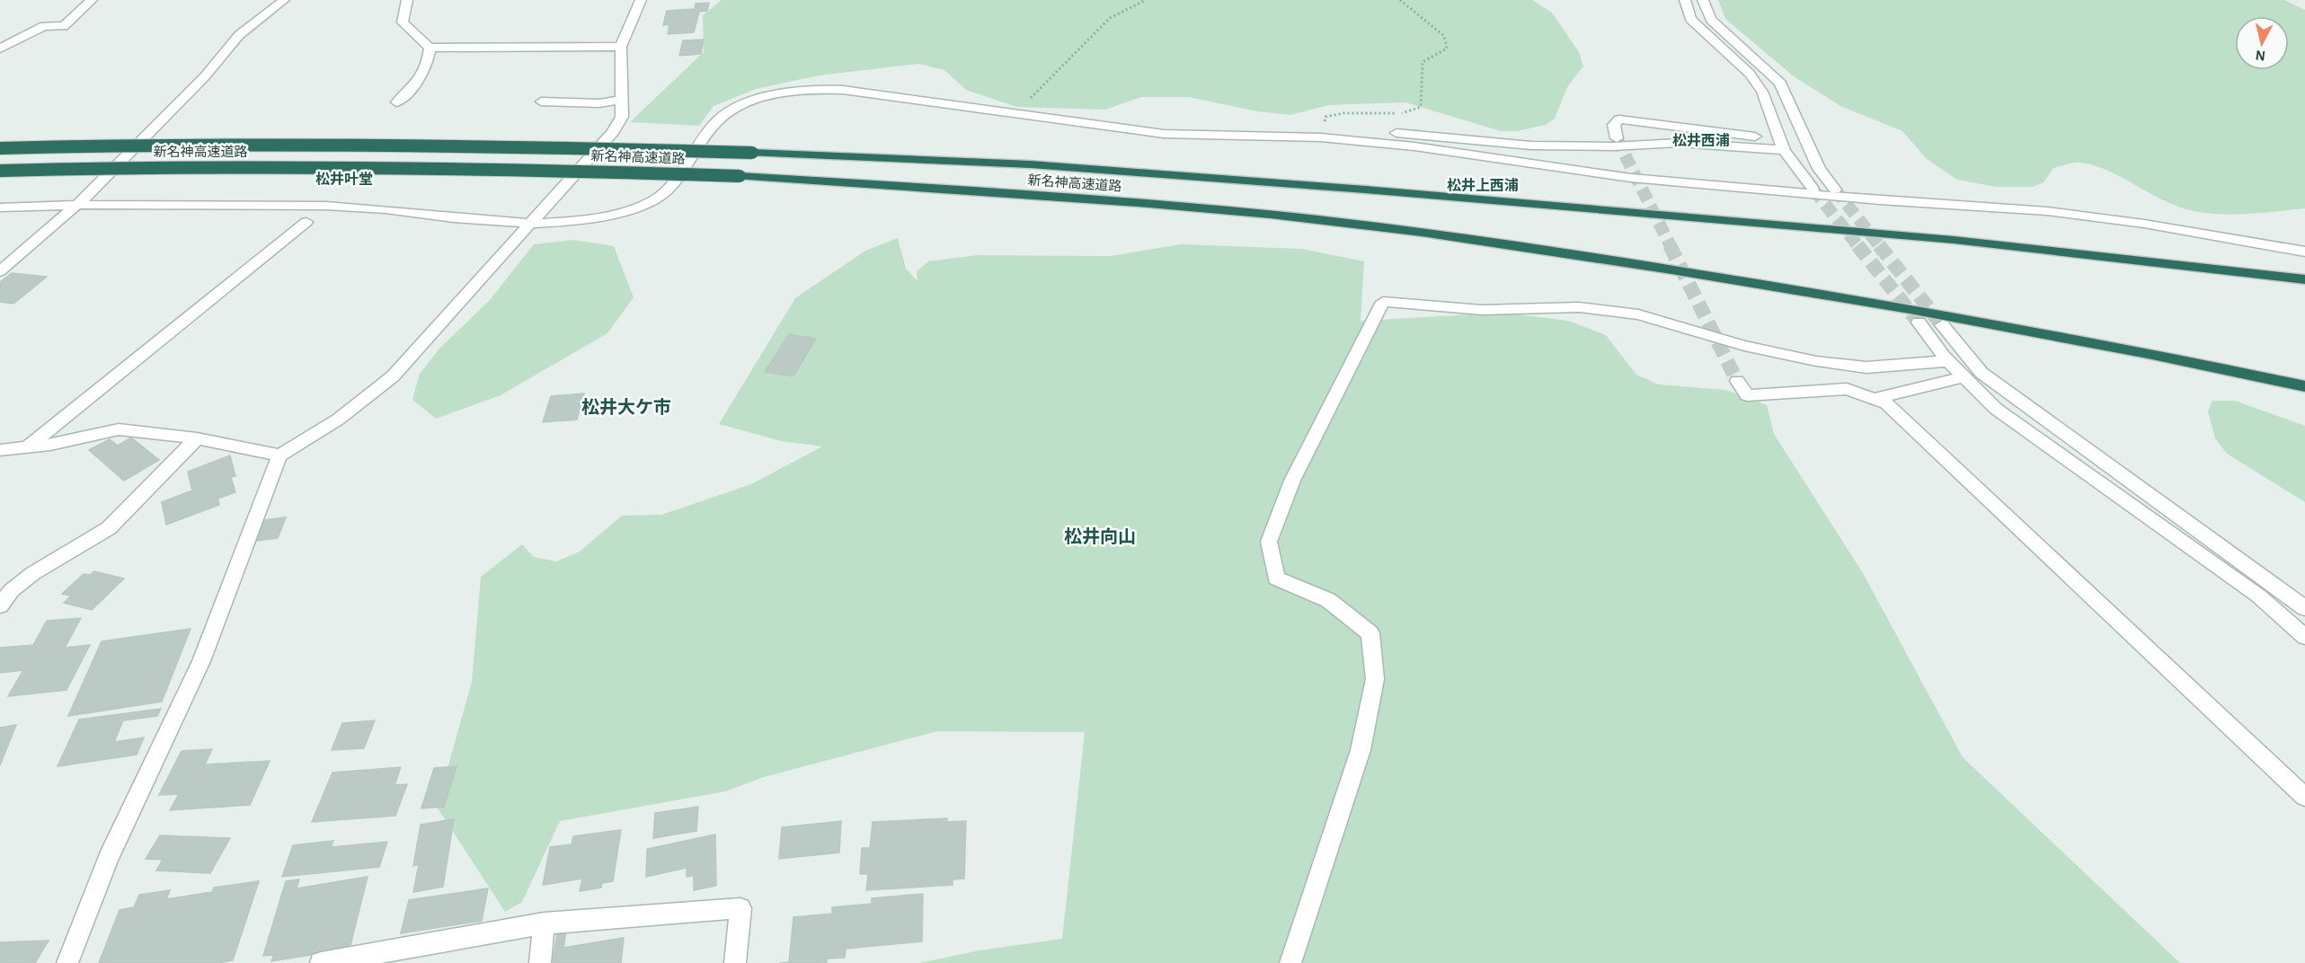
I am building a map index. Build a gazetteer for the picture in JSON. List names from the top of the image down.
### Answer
{
  "streets": {
    "highway": ["新名神高速道路"]
  },
  "districts": [
    "松井西浦",
    "松井叶堂",
    "松井上西浦",
    "松井大ケ市",
    "松井向山"
  ],
  "north": "bottom"
}
